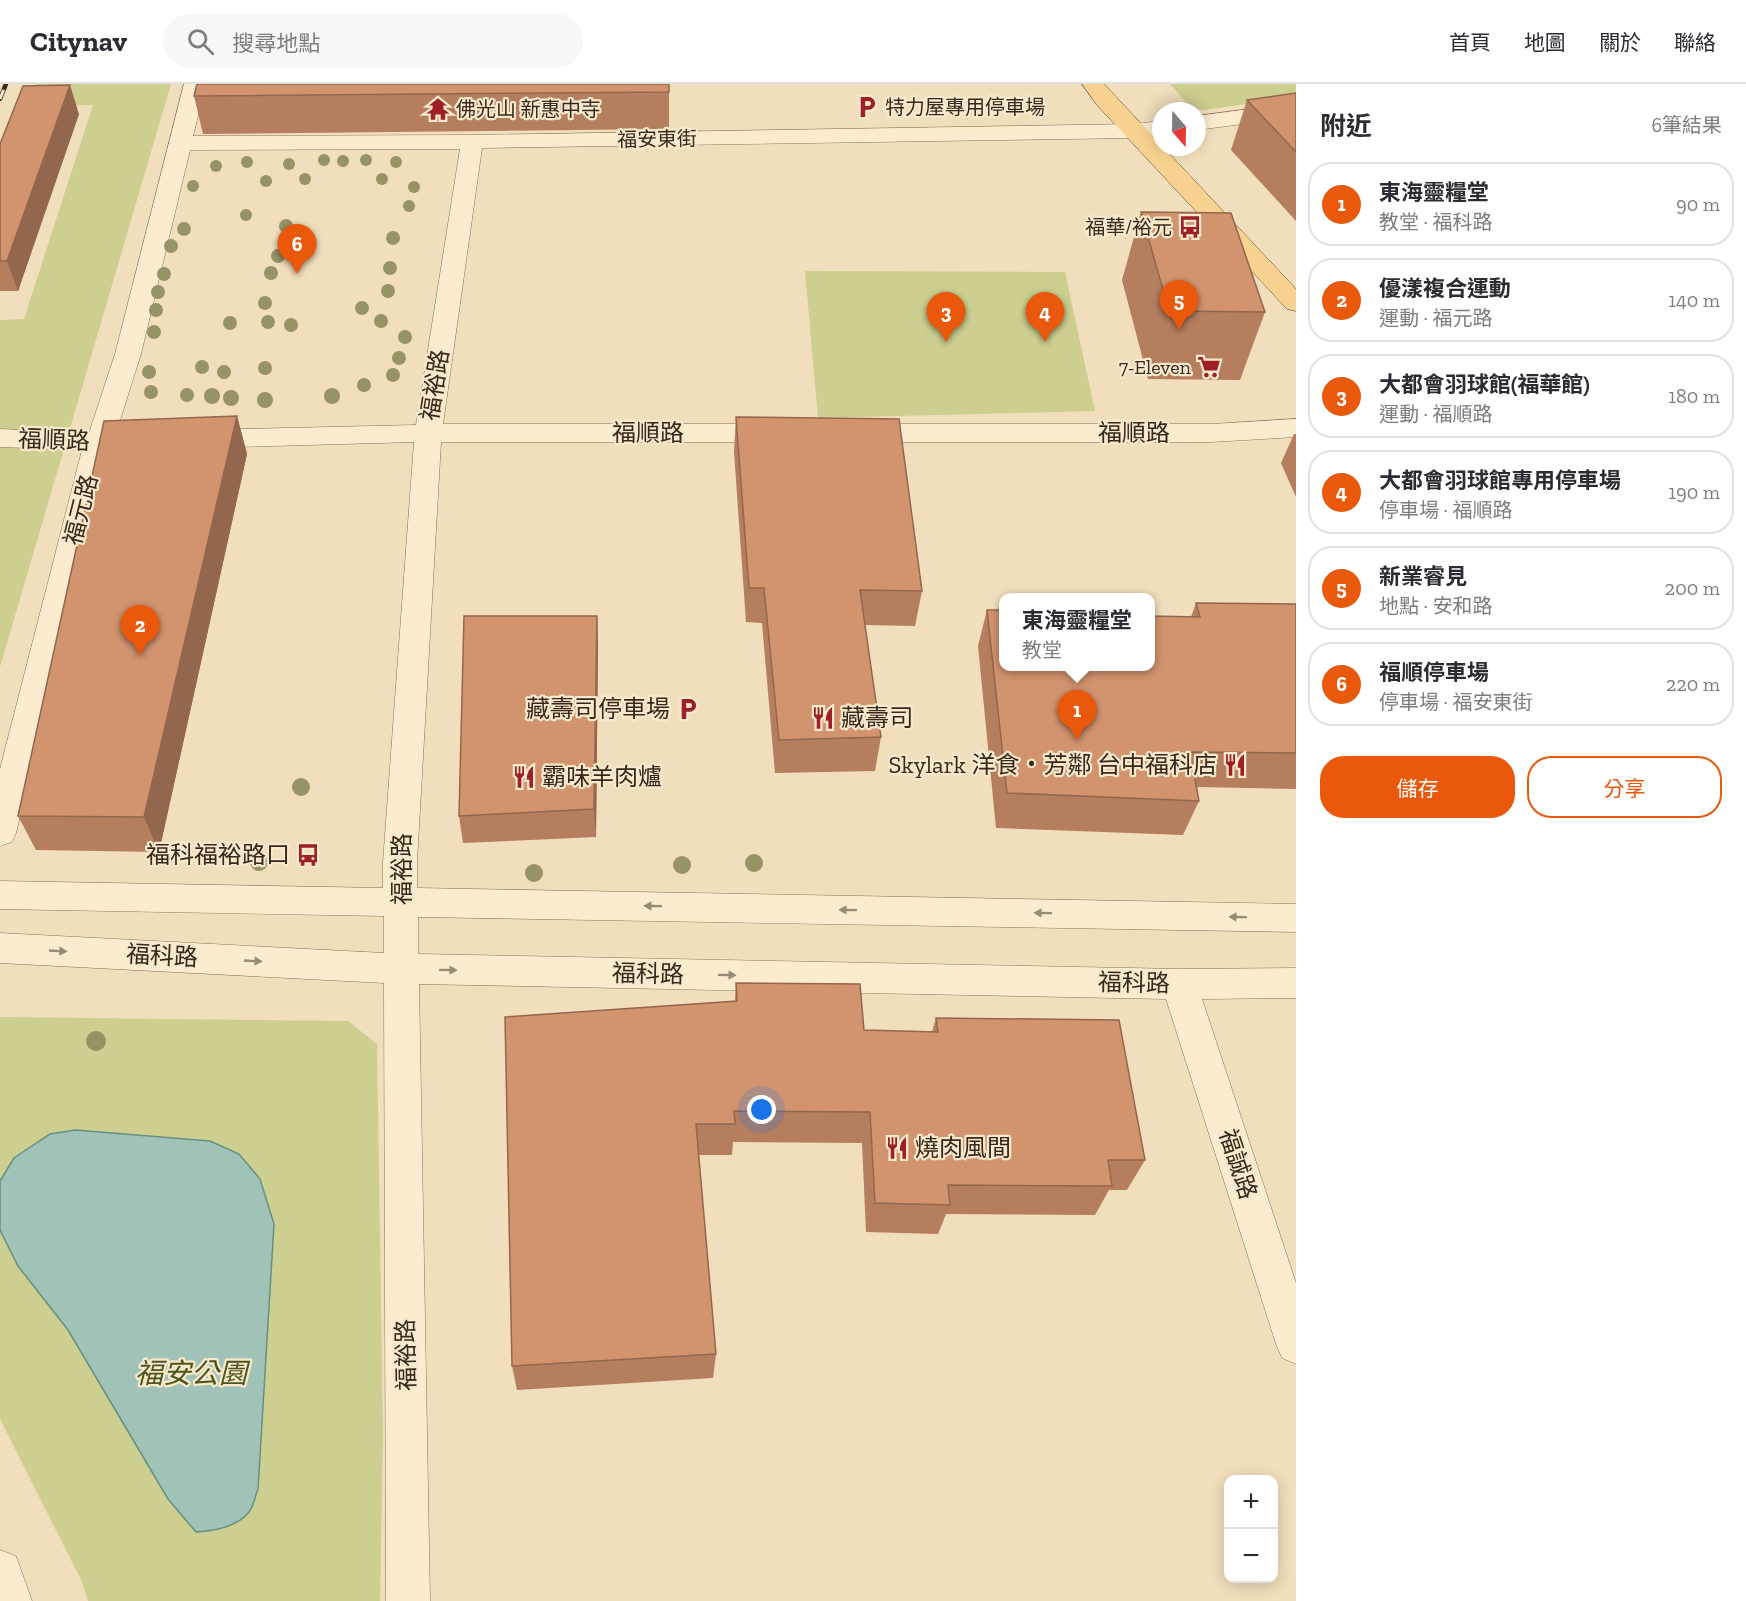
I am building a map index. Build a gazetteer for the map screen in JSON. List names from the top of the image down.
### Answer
{
  "streets": {
    "street": [
      "福安東街",
      "福裕路",
      "福順路",
      "福元路",
      "福科路",
      "福誠路"
    ]
  },
  "crossings": [
    ["福安東街", "福裕路"],
    ["福安東街", "福元路"],
    ["福裕路", "福順路"],
    ["福裕路", "福科路"],
    ["福順路", "福元路"],
    ["福科路", "福誠路"]
  ],
  "parks": ["福安公園"],
  "places": {
    "parking": ["特力屋專用停車場", "藏壽司停車場"],
    "temple": ["佛光山 新惠中寺"],
    "bus stop": ["福華/裕元", "福科福裕路口"],
    "supermarket": ["7-Eleven"],
    "restaurant": [
      "藏壽司",
      "Skylark 洋食‧芳鄰 台中福科店",
      "霸味羊肉爐",
      "燒肉風間"
    ]
  },
  "north": "bottom",
  "page": {
    "header": "Citynav",
    "search": "搜尋地點",
    "nav": [
      "首頁",
      "地圖",
      "關於",
      "聯絡"
    ],
    "heading": ["附近", "6筆結果"],
    "list": [
      {
        "mark": "1",
        "name": "東海靈糧堂",
        "note": "教堂 · 福科路",
        "value": "90 m"
      },
      {
        "mark": "2",
        "name": "優漾複合運動",
        "note": "運動 · 福元路",
        "value": "140 m"
      },
      {
        "mark": "3",
        "name": "大都會羽球館(福華館)",
        "note": "運動 · 福順路",
        "value": "180 m"
      },
      {
        "mark": "4",
        "name": "大都會羽球館專用停車場",
        "note": "停車場 · 福順路",
        "value": "190 m"
      },
      {
        "mark": "5",
        "name": "新業睿見",
        "note": "地點 · 安和路",
        "value": "200 m"
      },
      {
        "mark": "6",
        "name": "福順停車場",
        "note": "停車場 · 福安東街",
        "value": "220 m"
      }
    ],
    "pins": [
      "6",
      "5",
      "3",
      "4",
      "2",
      "1"
    ],
    "popup": ["東海靈糧堂", "教堂"],
    "buttons": ["儲存", "分享"],
    "map_buttons": ["+", "−"]
  }
}
